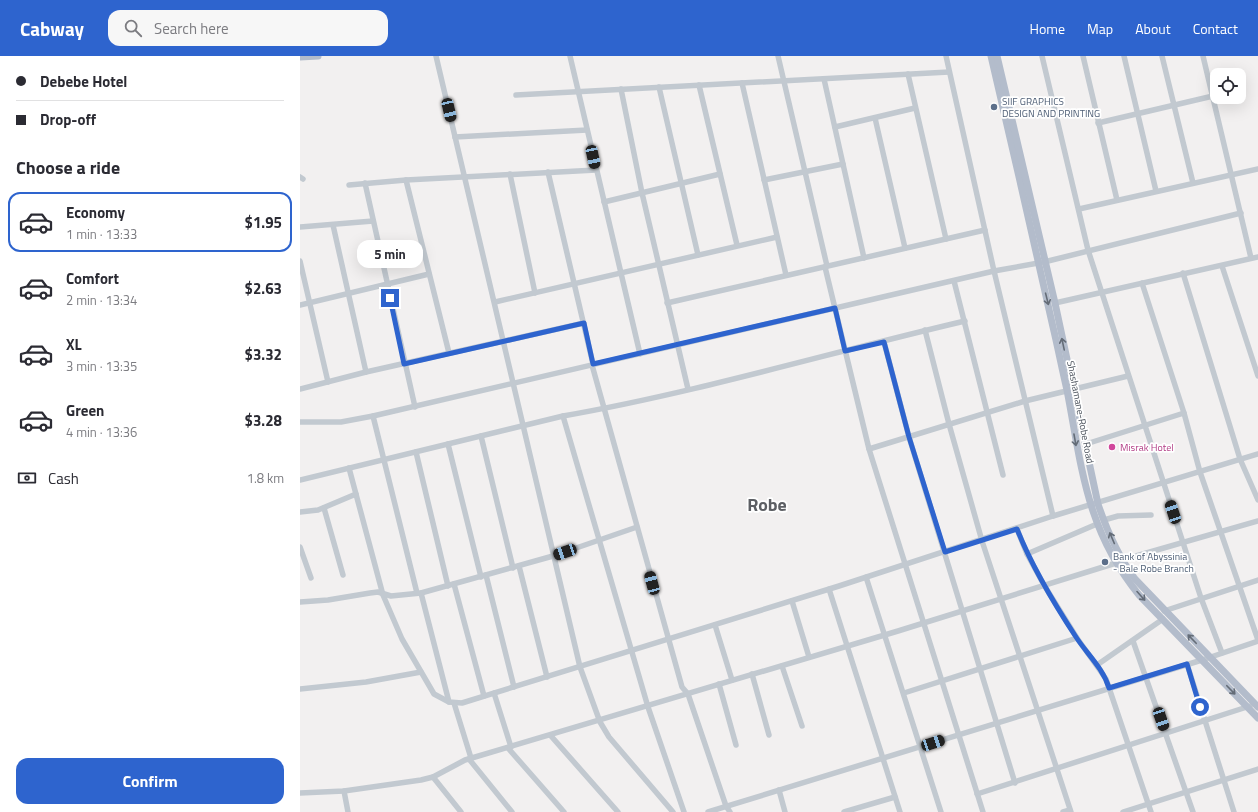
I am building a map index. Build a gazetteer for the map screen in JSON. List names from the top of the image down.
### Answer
{
  "streets": {
    "main road": ["Shashamane-Robe Road"]
  },
  "districts": ["Robe"],
  "places": ["SIIF GRAPHICS DESIGN AND PRINTING", "Misrak Hotel", "Bank of Abyssinia - Bale Robe Branch"],
  "page": {
    "header": "Cabway",
    "search": "Search here",
    "nav": [
      "Home",
      "Map",
      "About",
      "Contact"
    ],
    "banner": ["Debebe Hotel", "Drop-off"],
    "heading": "Choose a ride",
    "list": [
      {
        "name": "Economy",
        "note": "1 min · 13:33",
        "value": "$1.95"
      },
      {
        "name": "Comfort",
        "note": "2 min · 13:34",
        "value": "$2.63"
      },
      {
        "name": "XL",
        "note": "3 min · 13:35",
        "value": "$3.32"
      },
      {
        "name": "Green",
        "note": "4 min · 13:36",
        "value": "$3.28"
      }
    ],
    "bubble": "5 min",
    "pay": ["Cash", "1.8 km"],
    "buttons": "Confirm"
  }
}
